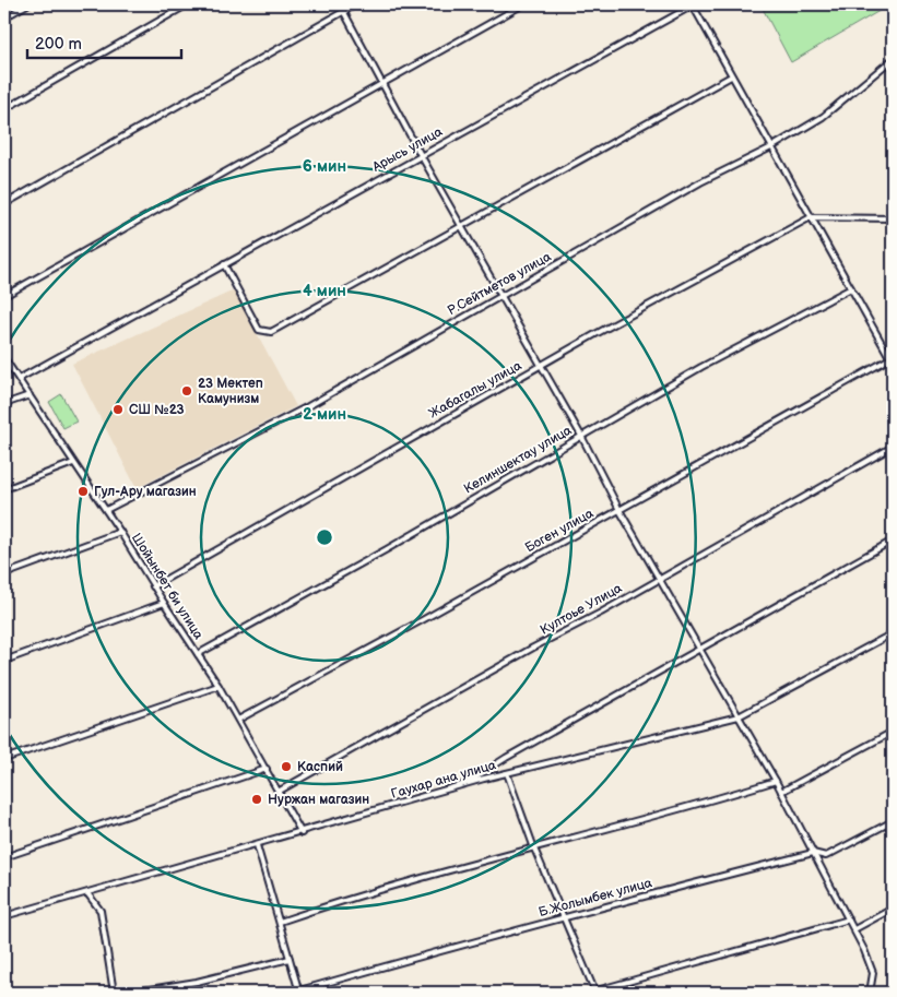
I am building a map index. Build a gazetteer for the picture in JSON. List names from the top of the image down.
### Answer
{
  "streets": {
    "street": [
      "Арысь улица",
      "Р.Сейтметов улица",
      "Жабагалы улица",
      "Келиншектау улица",
      "Боген улица",
      "Шойынбет би улица",
      "Култоье Улица",
      "Гаухар ана улица",
      "Б.Жолымбек улица"
    ]
  },
  "crossings": [
    ["Арысь улица", "Шойынбет би улица"],
    ["Р.Сейтметов улица", "Шойынбет би улица"],
    ["Жабагалы улица", "Шойынбет би улица"],
    ["Келиншектау улица", "Шойынбет би улица"],
    ["Боген улица", "Шойынбет би улица"],
    ["Шойынбет би улица", "Култоье Улица"],
    ["Шойынбет би улица", "Гаухар ана улица"]
  ],
  "places": [
    "23 Мектеп Камунизм",
    "СШ №23",
    "Гул-Ару магазин",
    "Каспий",
    "Нуржан магазин"
  ],
  "scale_bar": "200 m",
  "rings": ["6 мин", "4 мин", "2 мин"]
}
